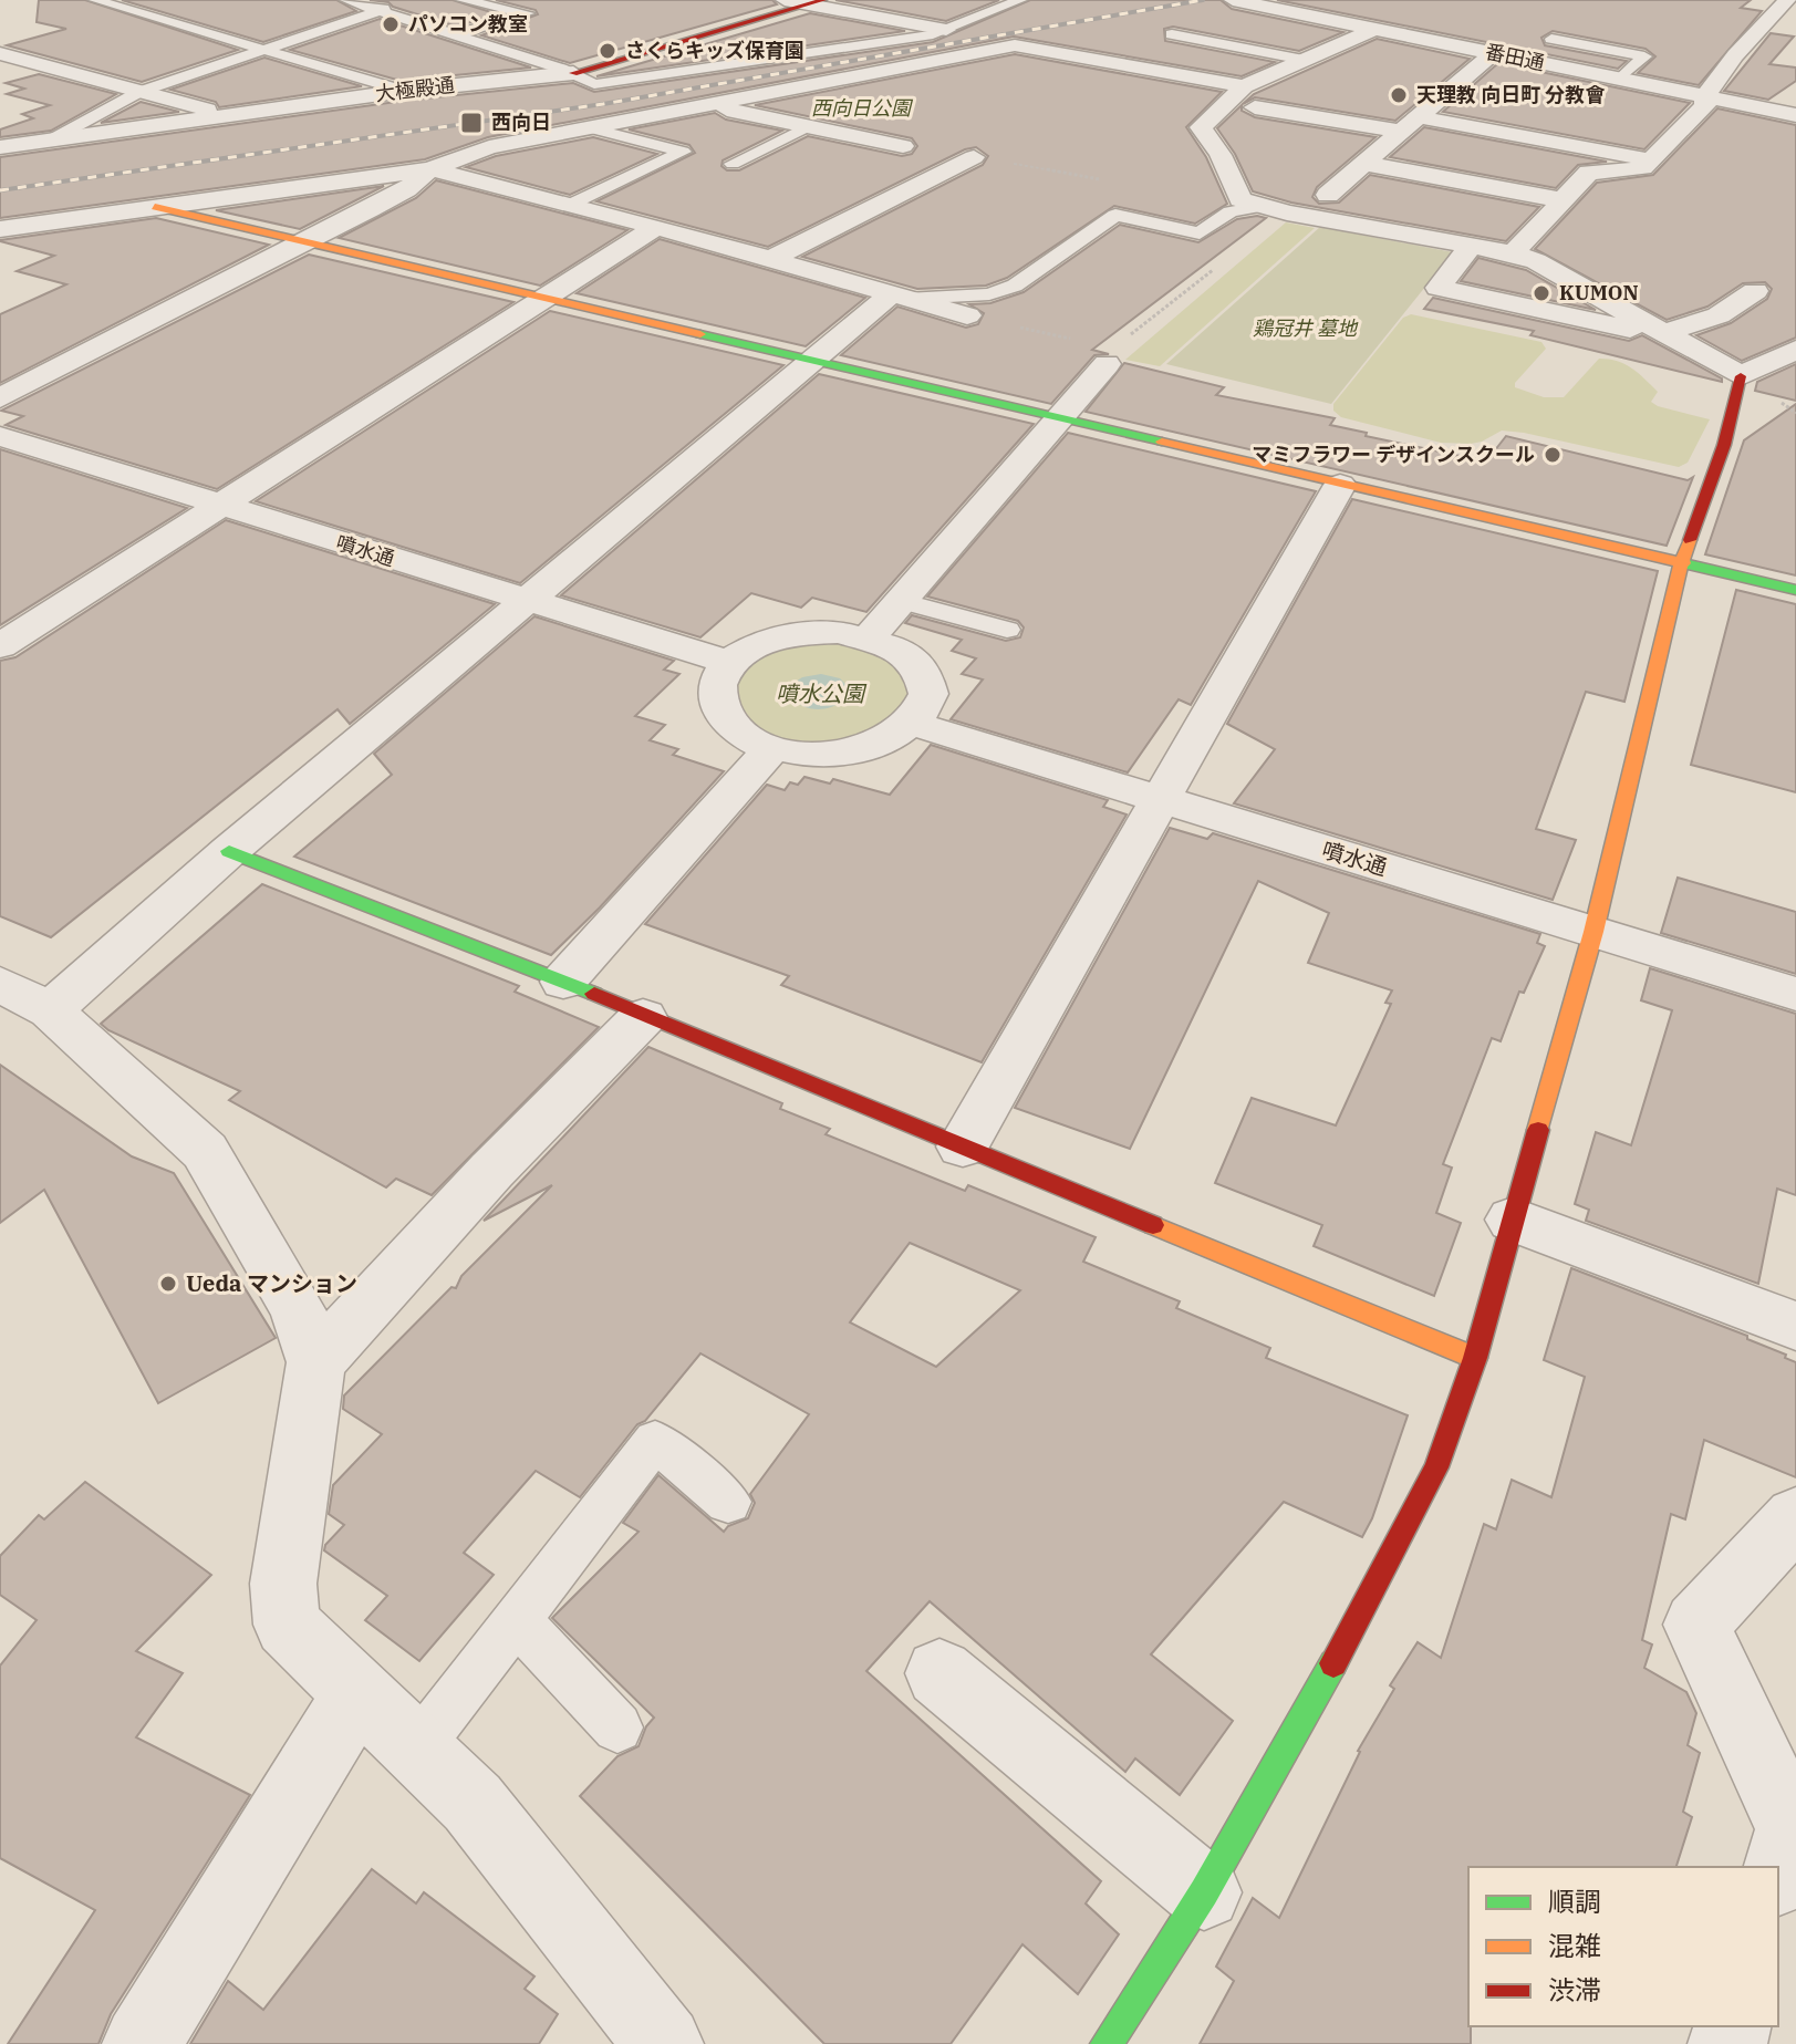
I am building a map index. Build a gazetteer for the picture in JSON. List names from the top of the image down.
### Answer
{
  "streets": {
    "street": ["番田通", "大極殿通", "噴水通"]
  },
  "parks": ["西向日公園", "鶏冠井 墓地", "噴水公園"],
  "places": {
    "other": [
      "パソコン教室",
      "さくらキッズ保育園",
      "天理教 向日町 分教會",
      "KUMON",
      "マミフラワー デザインスクール",
      "Ueda マンション"
    ],
    "transit": ["西向日"]
  },
  "legend": ["順調", "混雑", "渋滞"]
}
